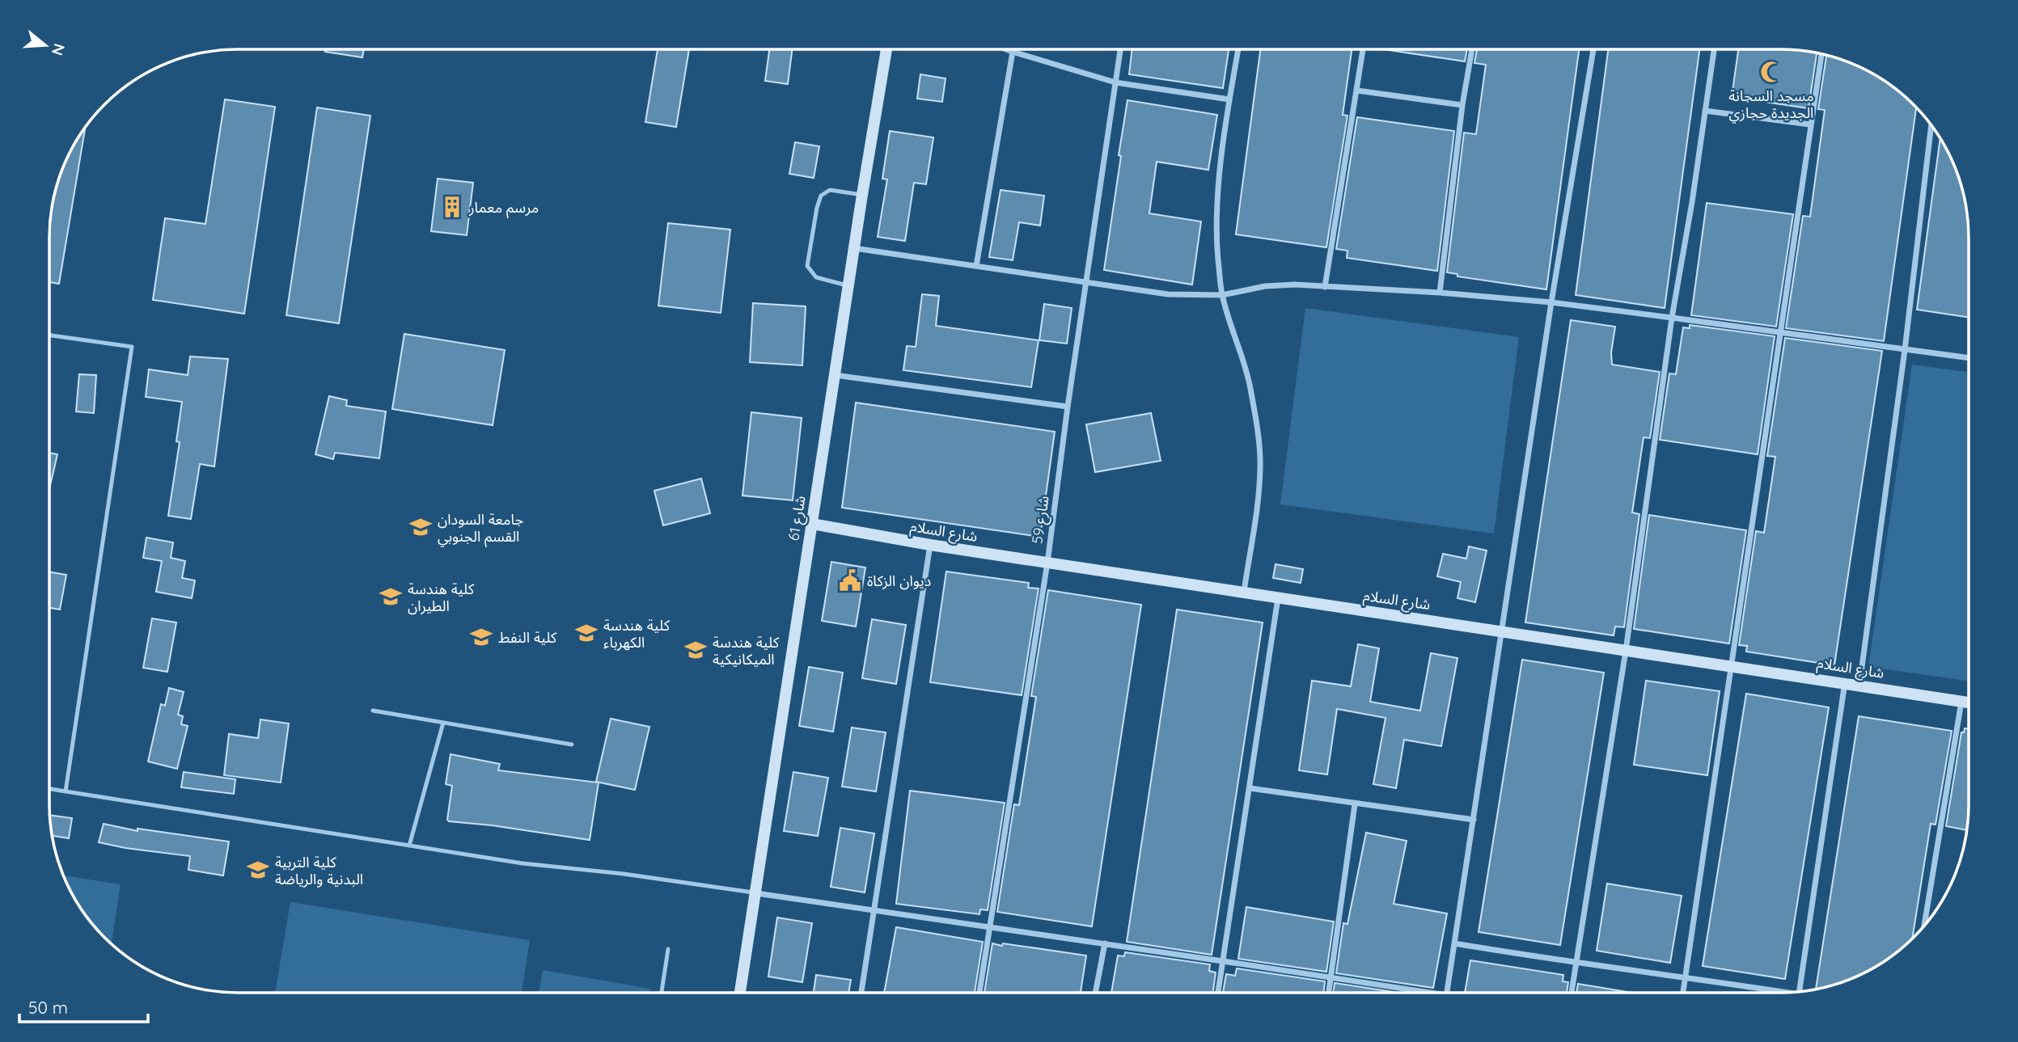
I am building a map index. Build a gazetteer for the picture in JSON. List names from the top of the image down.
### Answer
{
  "streets": {
    "street": ["شارع 61", "شارع 59", "شارع السلام"]
  },
  "crossings": [
    ["شارع 61", "شارع السلام"],
    ["شارع 59", "شارع السلام"]
  ],
  "places": {
    "mosque": ["مسجد السجانة الجديدة حجازي"],
    "building": ["مرسم معمار"],
    "school or university": [
      "جامعة السودان القسم الجنوبي",
      "كلية هندسة الطيران",
      "كلية هندسة الكهرباء",
      "كلية النفط",
      "كلية هندسة الميكانيكية",
      "كلية التربية البدنية والرياضة"
    ],
    "public building": ["ديوان الزكاة"]
  },
  "scale_bar": "50 m",
  "north": "right"
}
